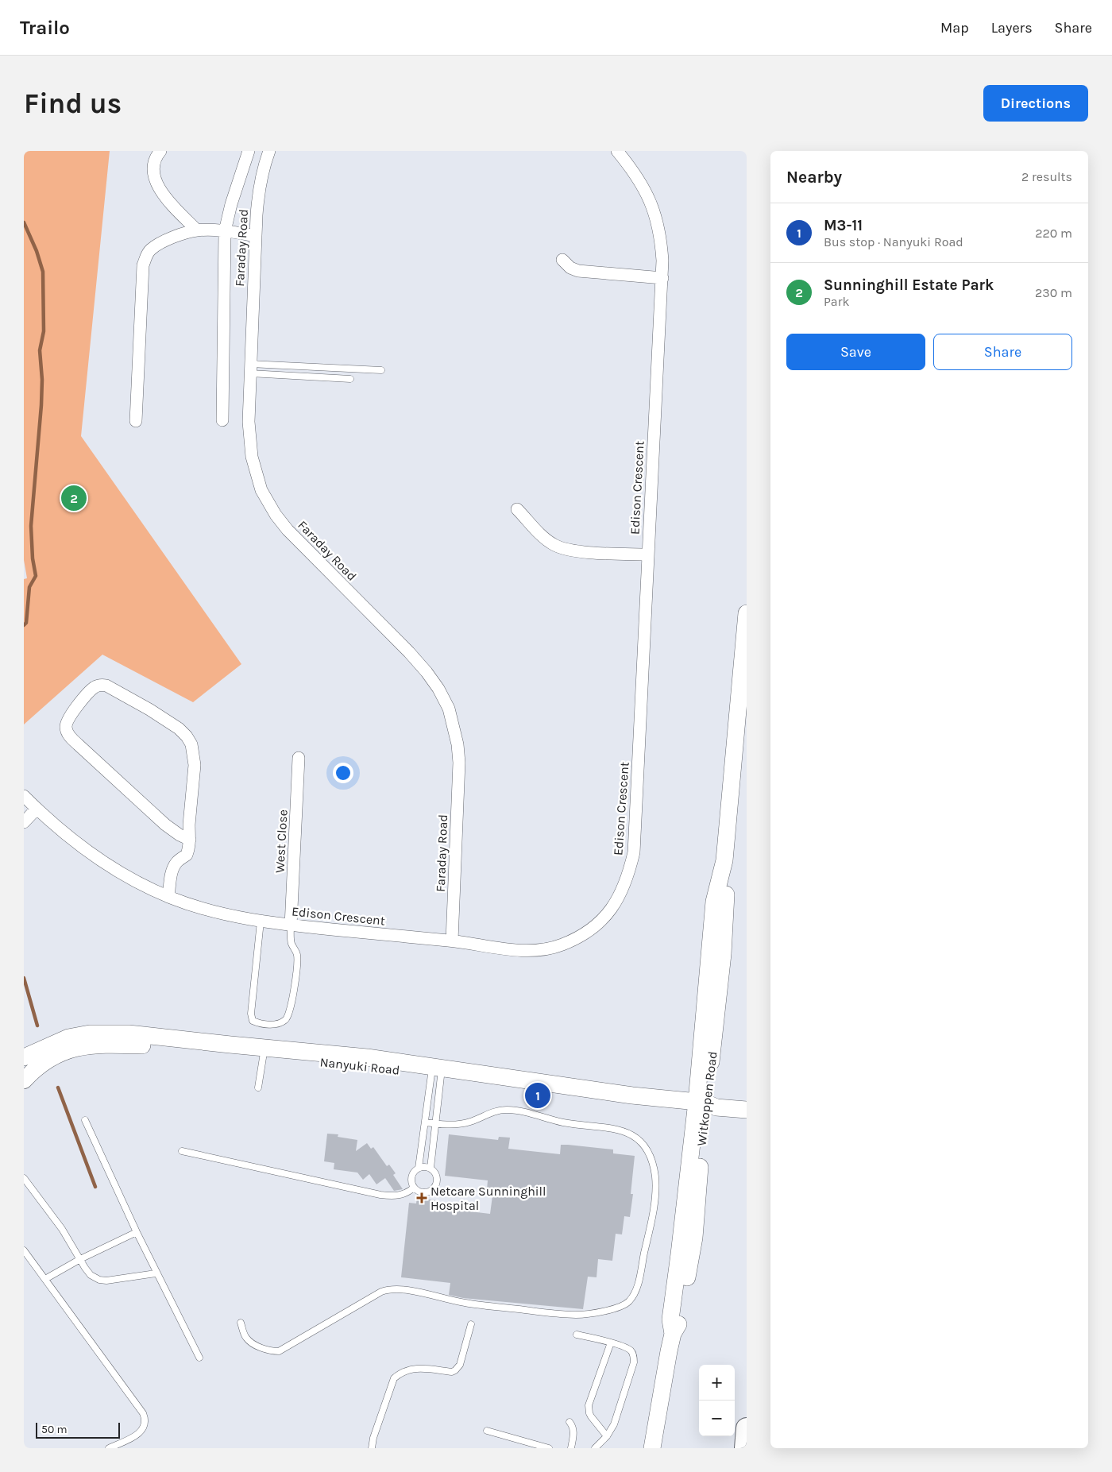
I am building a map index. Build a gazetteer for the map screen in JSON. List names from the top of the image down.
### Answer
{
  "streets": {
    "main road": ["Nanyuki Road", "Witkoppen Road"],
    "street": ["Faraday Road", "Edison Crescent", "West Close"]
  },
  "crossings": [
    ["Faraday Road", "Edison Crescent"],
    ["Edison Crescent", "West Close"],
    ["Nanyuki Road", "Witkoppen Road"]
  ],
  "places": {
    "health": ["Netcare Sunninghill Hospital"]
  },
  "scale_bar": "50 m",
  "page": {
    "header": "Trailo",
    "nav": ["Map", "Layers", "Share"],
    "buttons": [
      "Directions",
      ["Save", "Share"]
    ],
    "title": "Find us",
    "heading": ["Nearby", "2 results"],
    "list": [
      {
        "mark": "1",
        "name": "M3-11",
        "note": "Bus stop · Nanyuki Road",
        "value": "220 m"
      },
      {
        "mark": "2",
        "name": "Sunninghill Estate Park",
        "note": "Park",
        "value": "230 m"
      }
    ],
    "pins": ["2", "1"],
    "map_buttons": ["+", "−"],
    "scale": "50 m"
  }
}
